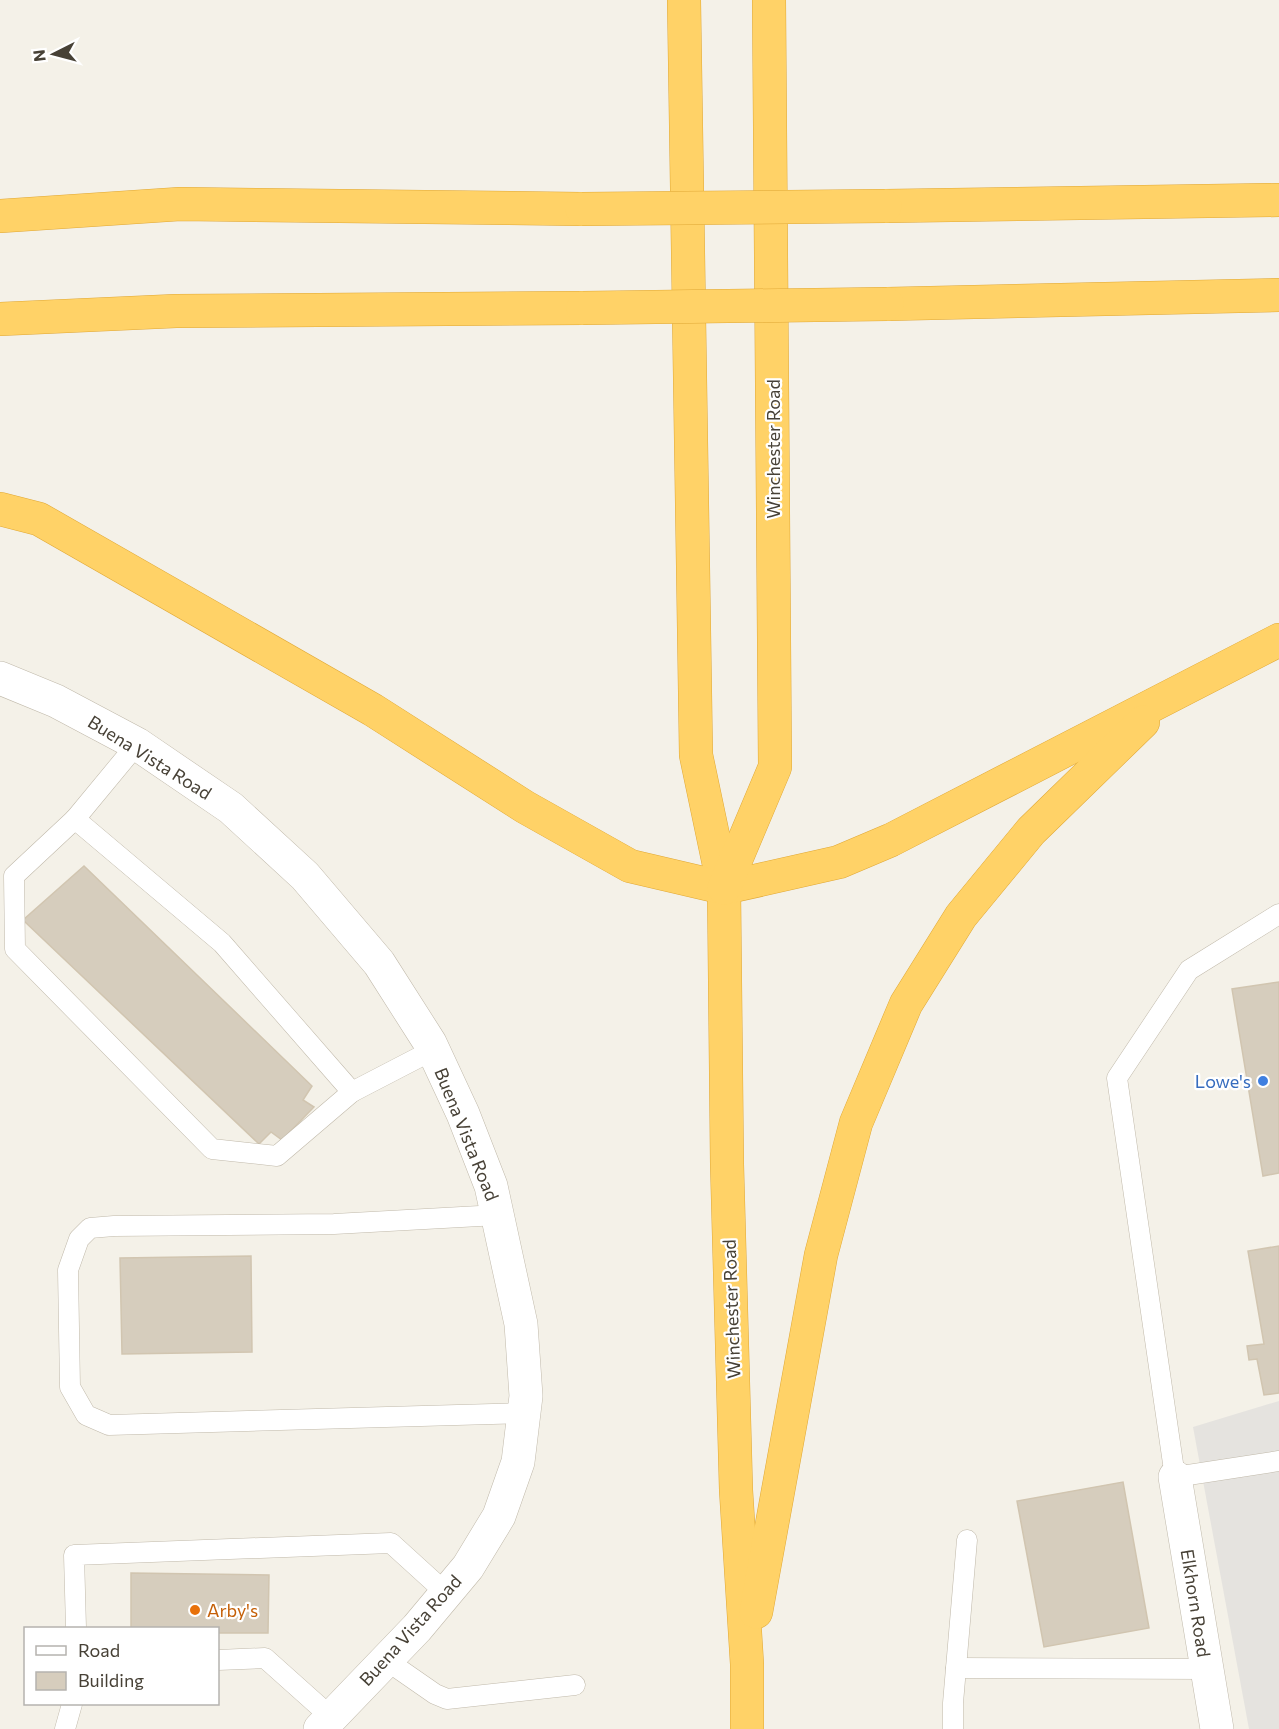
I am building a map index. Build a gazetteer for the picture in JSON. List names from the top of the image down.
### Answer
{
  "streets": {
    "highway": ["Winchester Road"],
    "street": ["Buena Vista Road", "Elkhorn Road"]
  },
  "places": ["Lowe's", "Arby's"],
  "legend": ["Road", "Building"],
  "north": "left"
}
